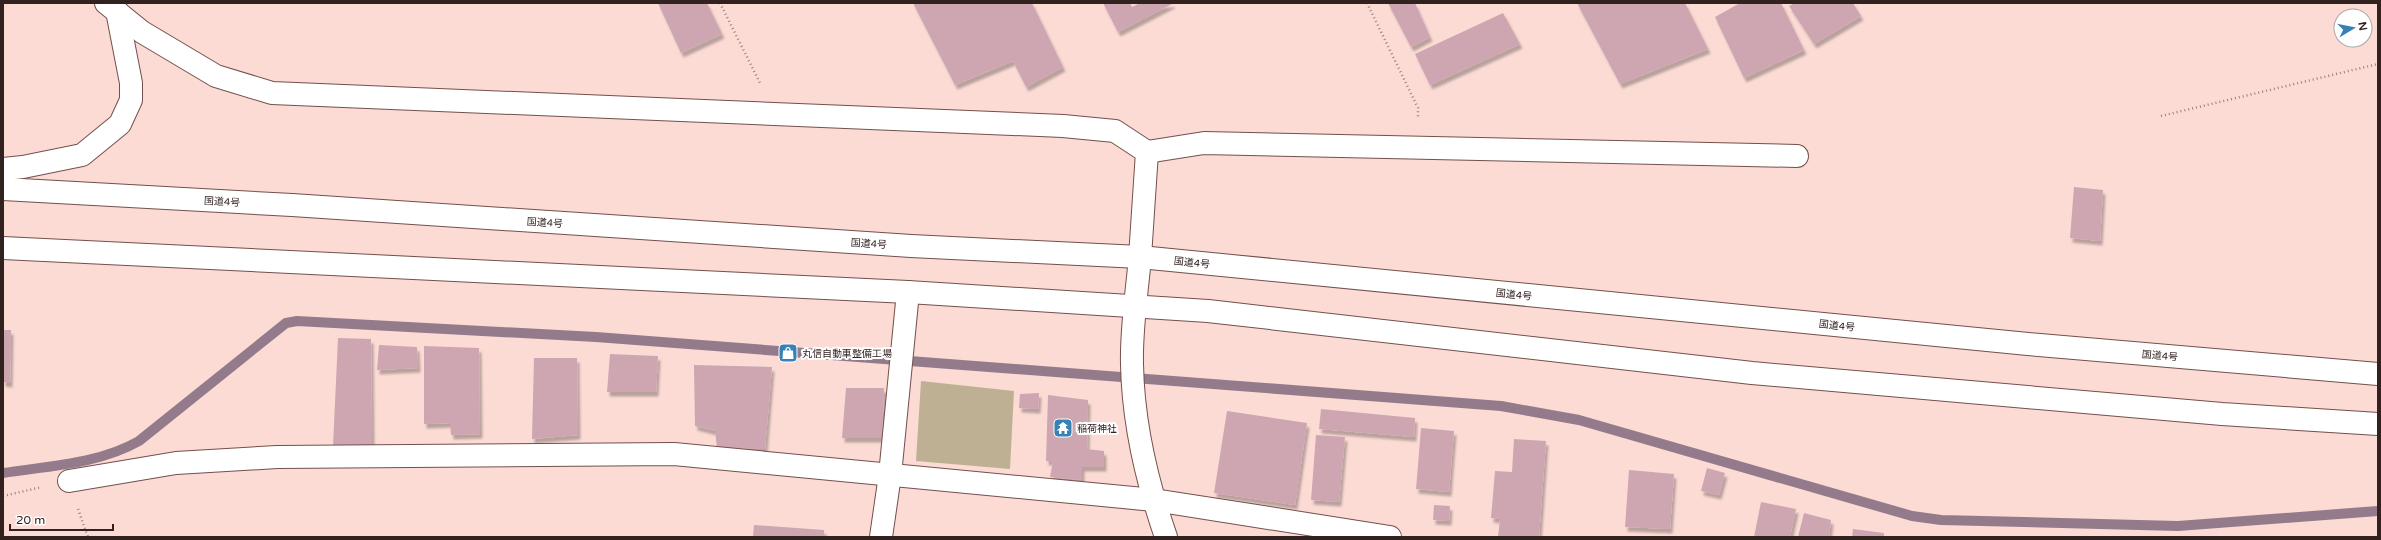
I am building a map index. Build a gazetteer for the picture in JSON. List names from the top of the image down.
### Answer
{
  "streets": {
    "main road": ["国道4号"]
  },
  "places": {
    "shop": ["丸信自動車整備工場"],
    "temple": ["稲荷神社"]
  },
  "scale_bar": "20 m",
  "north": "right"
}
